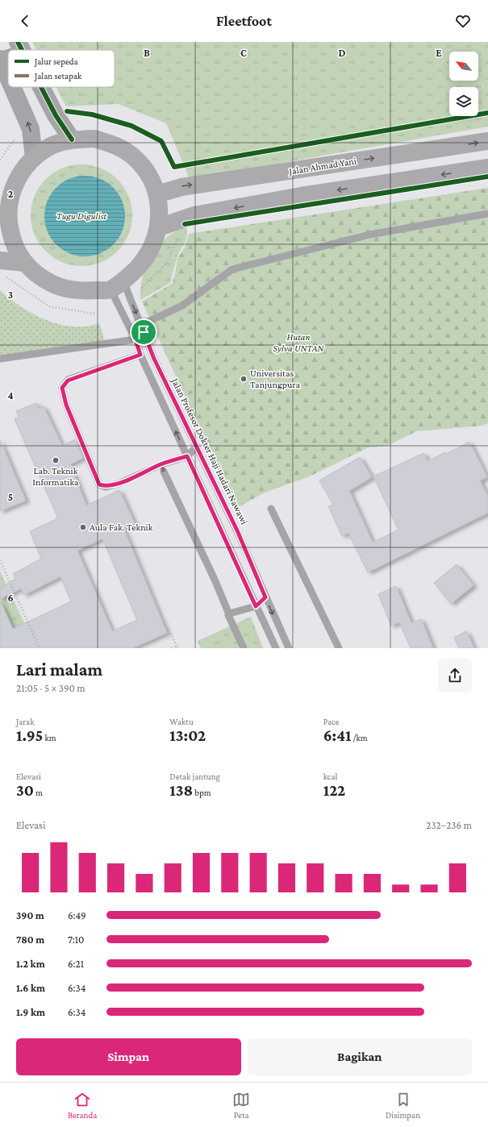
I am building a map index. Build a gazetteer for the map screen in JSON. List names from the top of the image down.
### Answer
{
  "streets": {
    "highway": ["Jalan Ahmad Yani"],
    "lane": ["Jalan Profesor Dokter Haji Hadari Nawawi"]
  },
  "parks": ["Tugu Digulist", "Hutan Sylva UNTAN"],
  "places": ["Universitas Tanjungpura", "Lab. Teknik Informatika", "Aula Fak. Teknik"],
  "legend": ["Jalur sepeda", "Jalan setapak"],
  "north": "top left",
  "page": {
    "header": "Fleetfoot",
    "heading": ["Lari malam", "21:05 · 5 × 390 m"],
    "stats": [
      ["Jarak", "1.95 km"],
      ["Waktu", "13:02"],
      ["Pace", "6:41 /km"],
      ["Elevasi", "30 m"],
      ["Detak jantung", "138 bpm"],
      ["kcal", "122"]
    ],
    "chart": ["Elevasi", "232–236 m"],
    "list": [
      {
        "name": "390 m",
        "note": "6:49"
      },
      {
        "name": "780 m",
        "note": "7:10"
      },
      {
        "name": "1.2 km",
        "note": "6:21"
      },
      {
        "name": "1.6 km",
        "note": "6:34"
      },
      {
        "name": "1.9 km",
        "note": "6:34"
      }
    ],
    "buttons": ["Simpan", "Bagikan"],
    "tabs": ["Beranda", "Peta", "Disimpan"]
  },
  "grid": {
    "columns": [
      "B",
      "C",
      "D",
      "E"
    ],
    "rows": [
      "2",
      "3",
      "4",
      "5",
      "6"
    ]
  }
}
